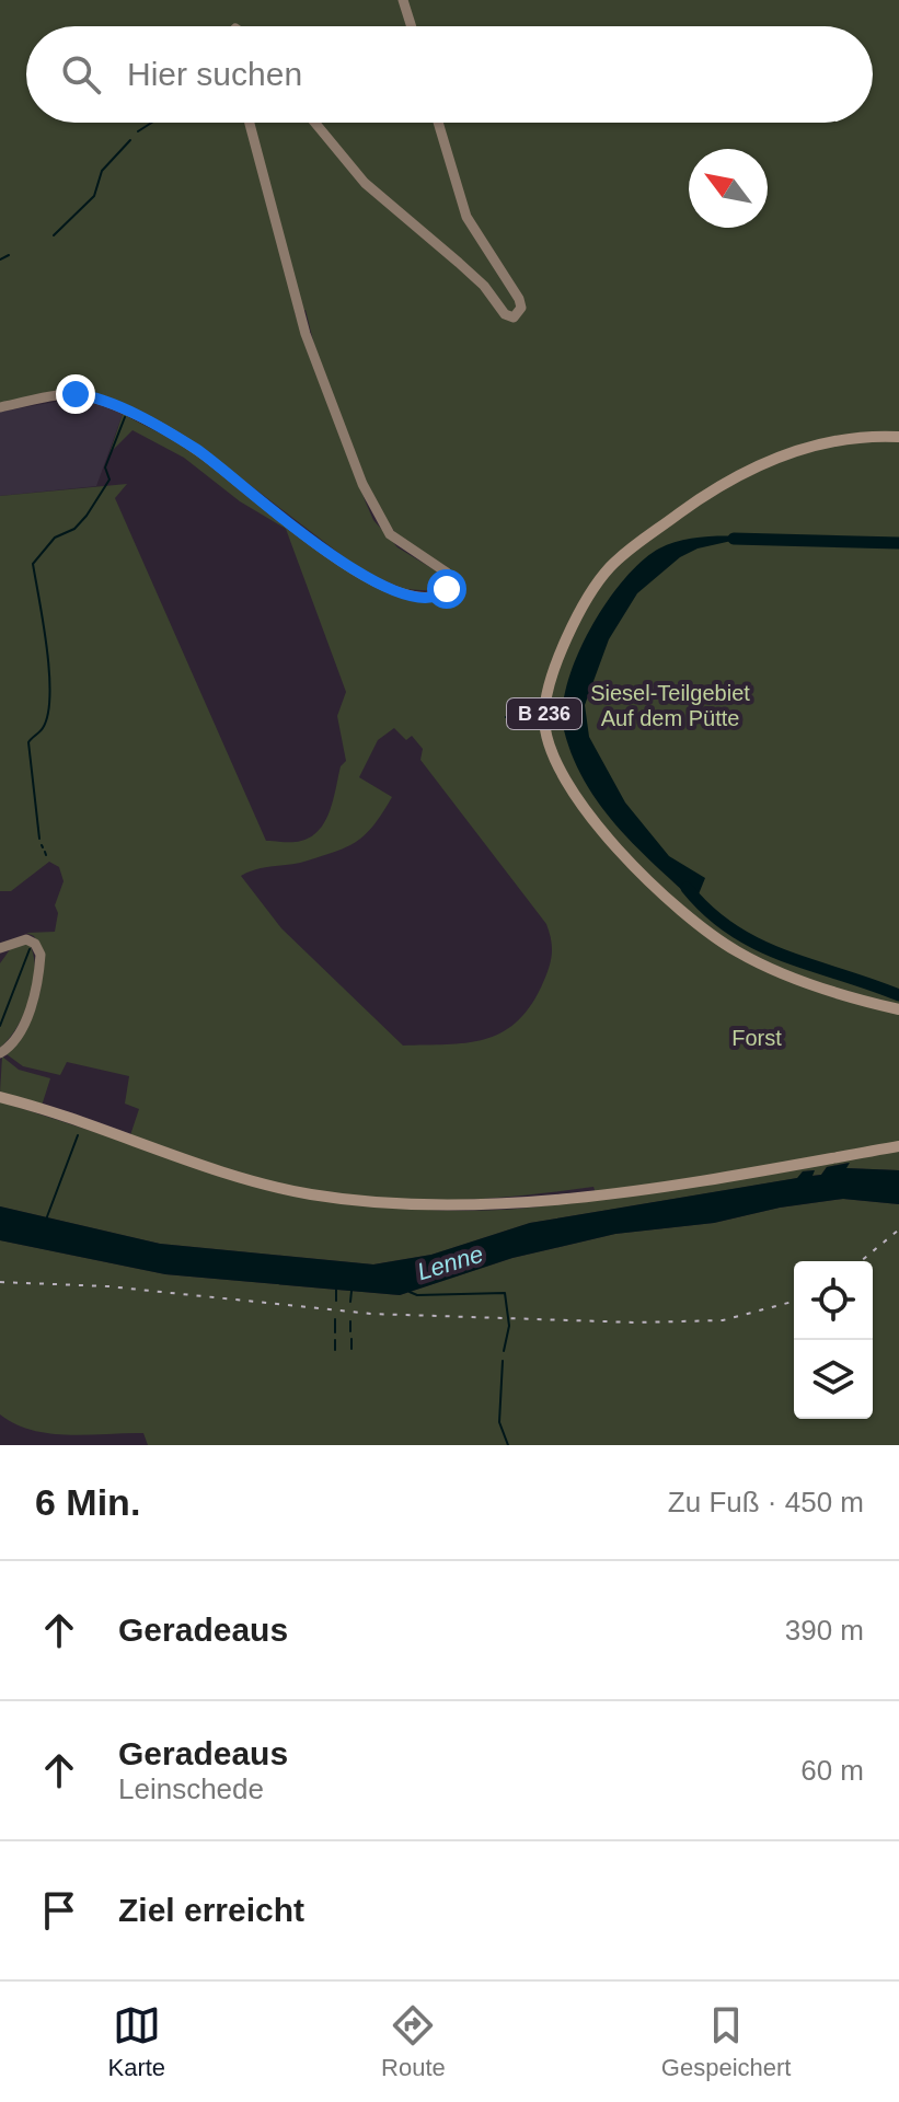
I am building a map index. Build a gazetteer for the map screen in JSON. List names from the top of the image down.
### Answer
{
  "streets": {
    "main road": ["B 236"]
  },
  "water": ["Lenne"],
  "parks": ["Siesel-Teilgebiet Auf dem Pütte", "Forst"],
  "north": "top left",
  "page": {
    "search": "Hier suchen",
    "heading": ["6 Min.", "Zu Fuß · 450 m"],
    "list": [
      ["Geradeaus", "390 m"],
      ["Geradeaus", "Leinschede", "60 m"],
      "Ziel erreicht"
    ],
    "nav": ["Karte", "Route", "Gespeichert"]
  }
}
